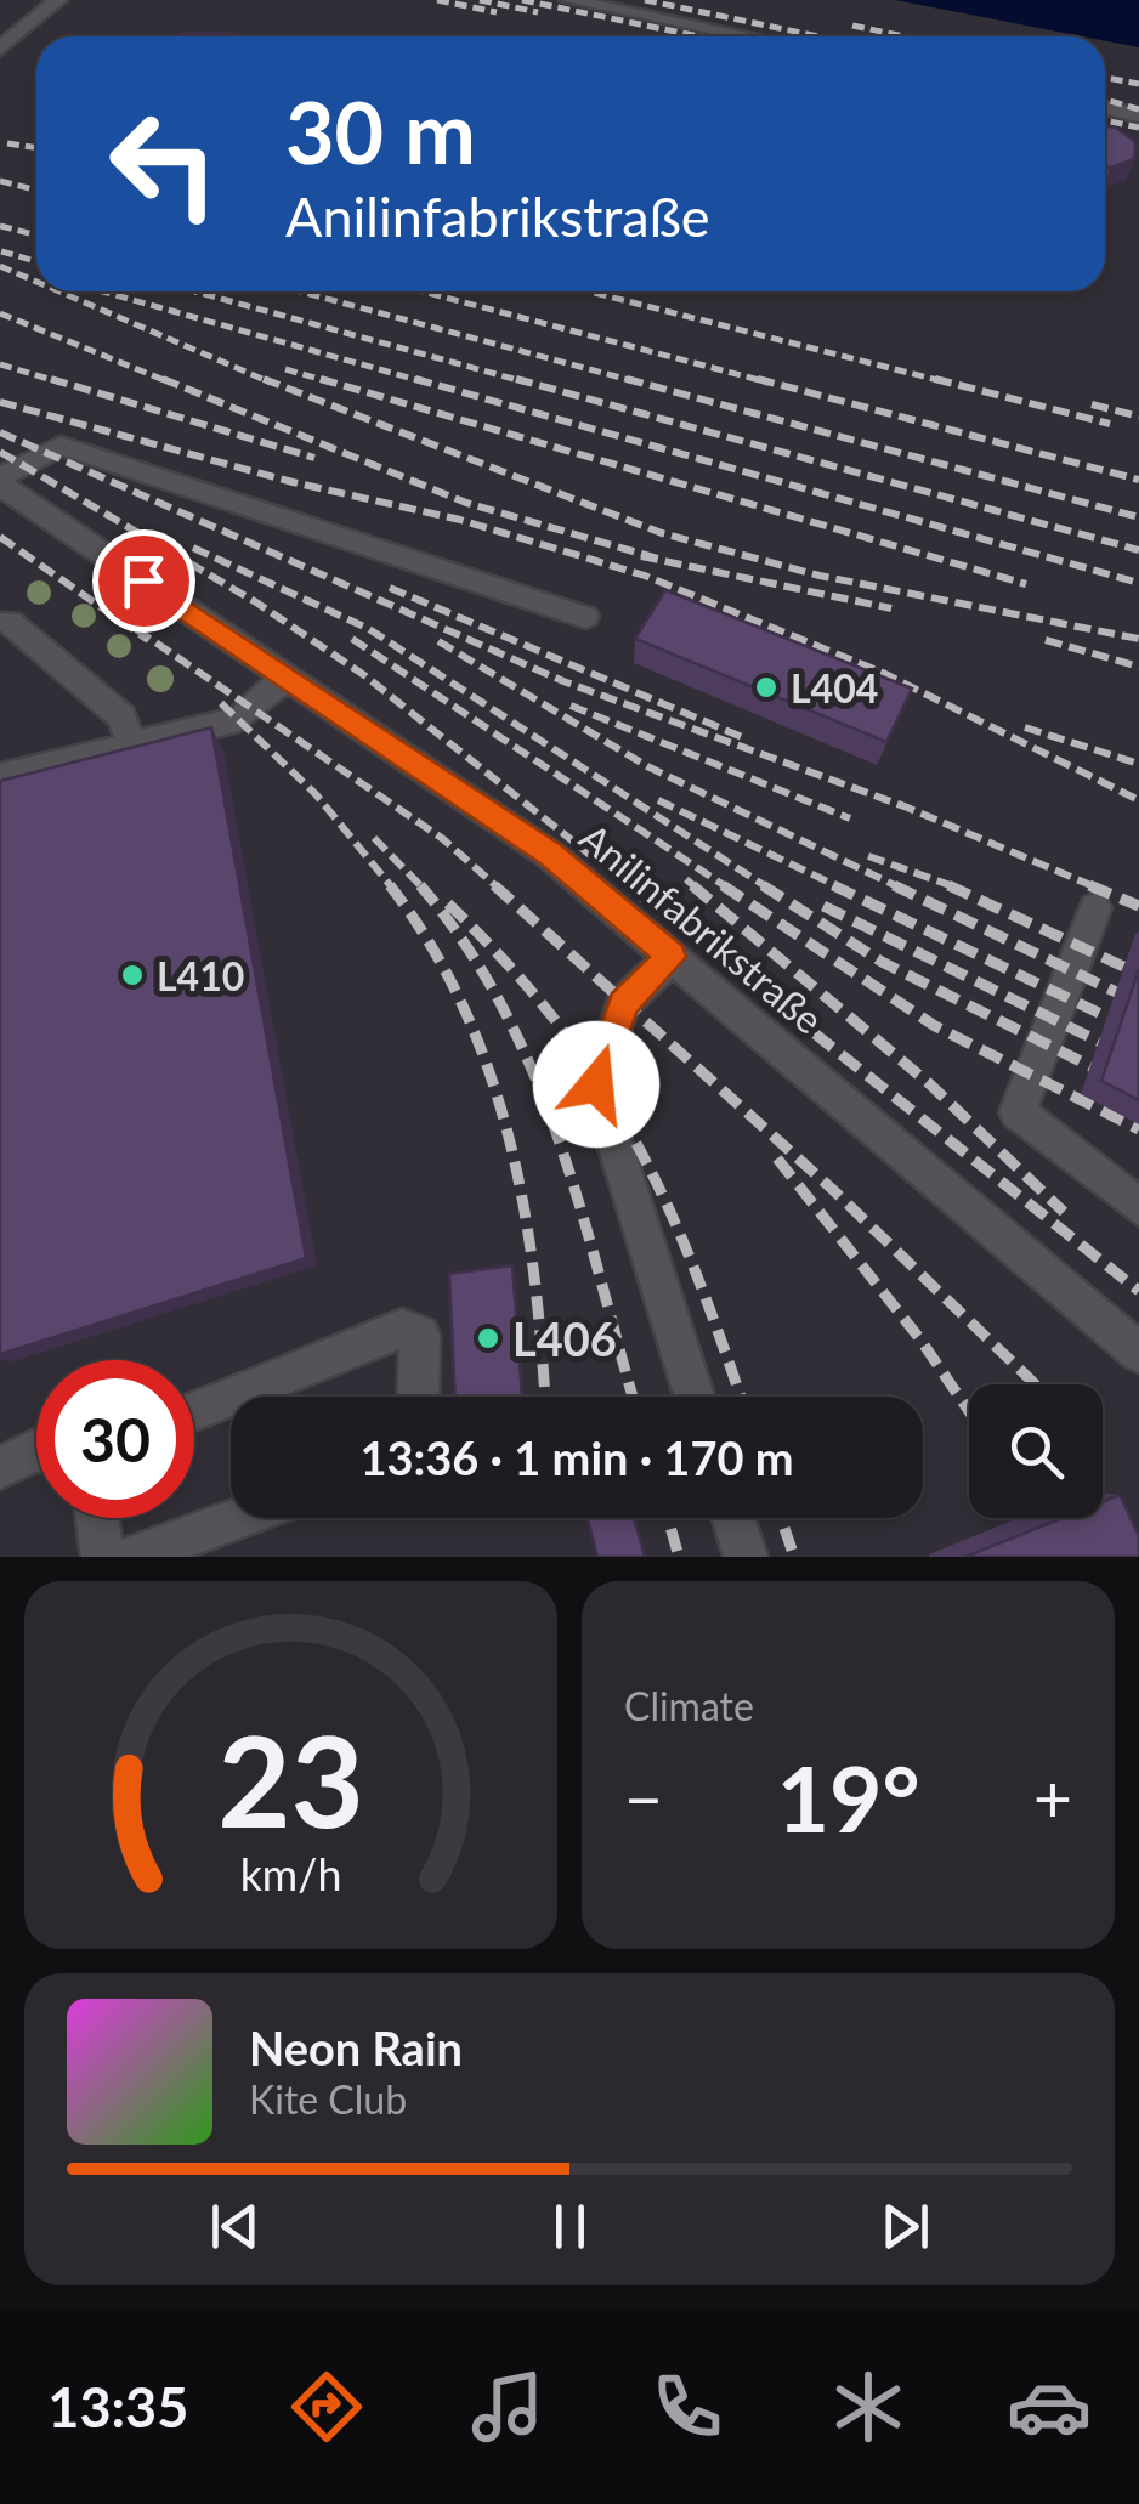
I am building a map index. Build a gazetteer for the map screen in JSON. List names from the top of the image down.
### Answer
{
  "streets": {
    "street": ["Anilinfabrikstraße"]
  },
  "places": ["L404", "L410", "L406"],
  "page": {
    "turn": ["30 m", "Anilinfabrikstraße"],
    "limit": "30",
    "trip": "13:36 · 1 min · 170 m",
    "tile": "Climate",
    "heat": ["−", "19°", "+"],
    "song": ["Neon Rain", "Kite Club"],
    "tabs": "13:35",
    "gauge": ["23", "km/h"]
  }
}
